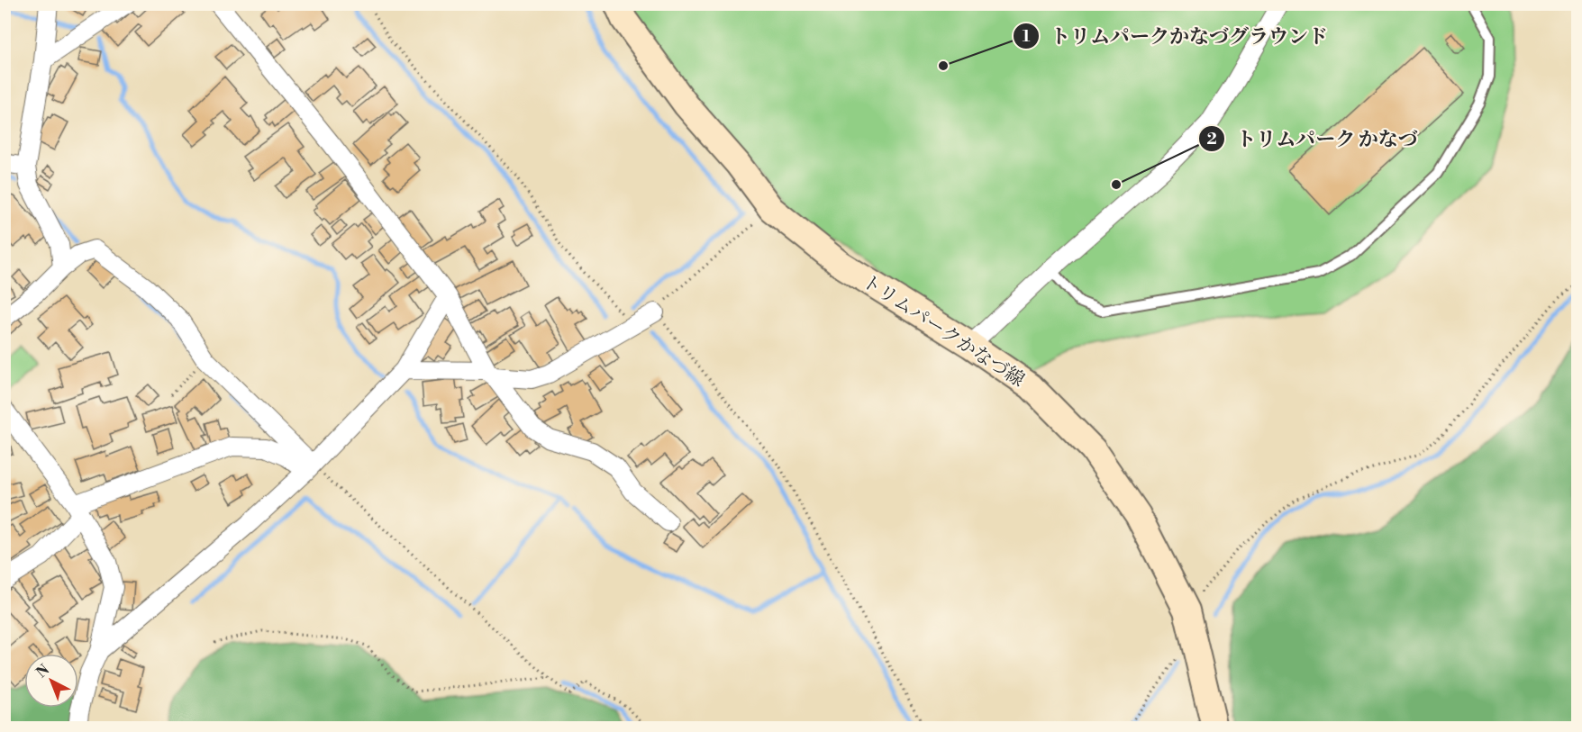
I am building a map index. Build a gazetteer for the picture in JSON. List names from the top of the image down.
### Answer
{
  "streets": {
    "main road": ["トリムパークかなづ線"]
  },
  "places": ["トリムパークかなづグラウンド", "トリムパーク かなづ"],
  "north": "top left"
}
